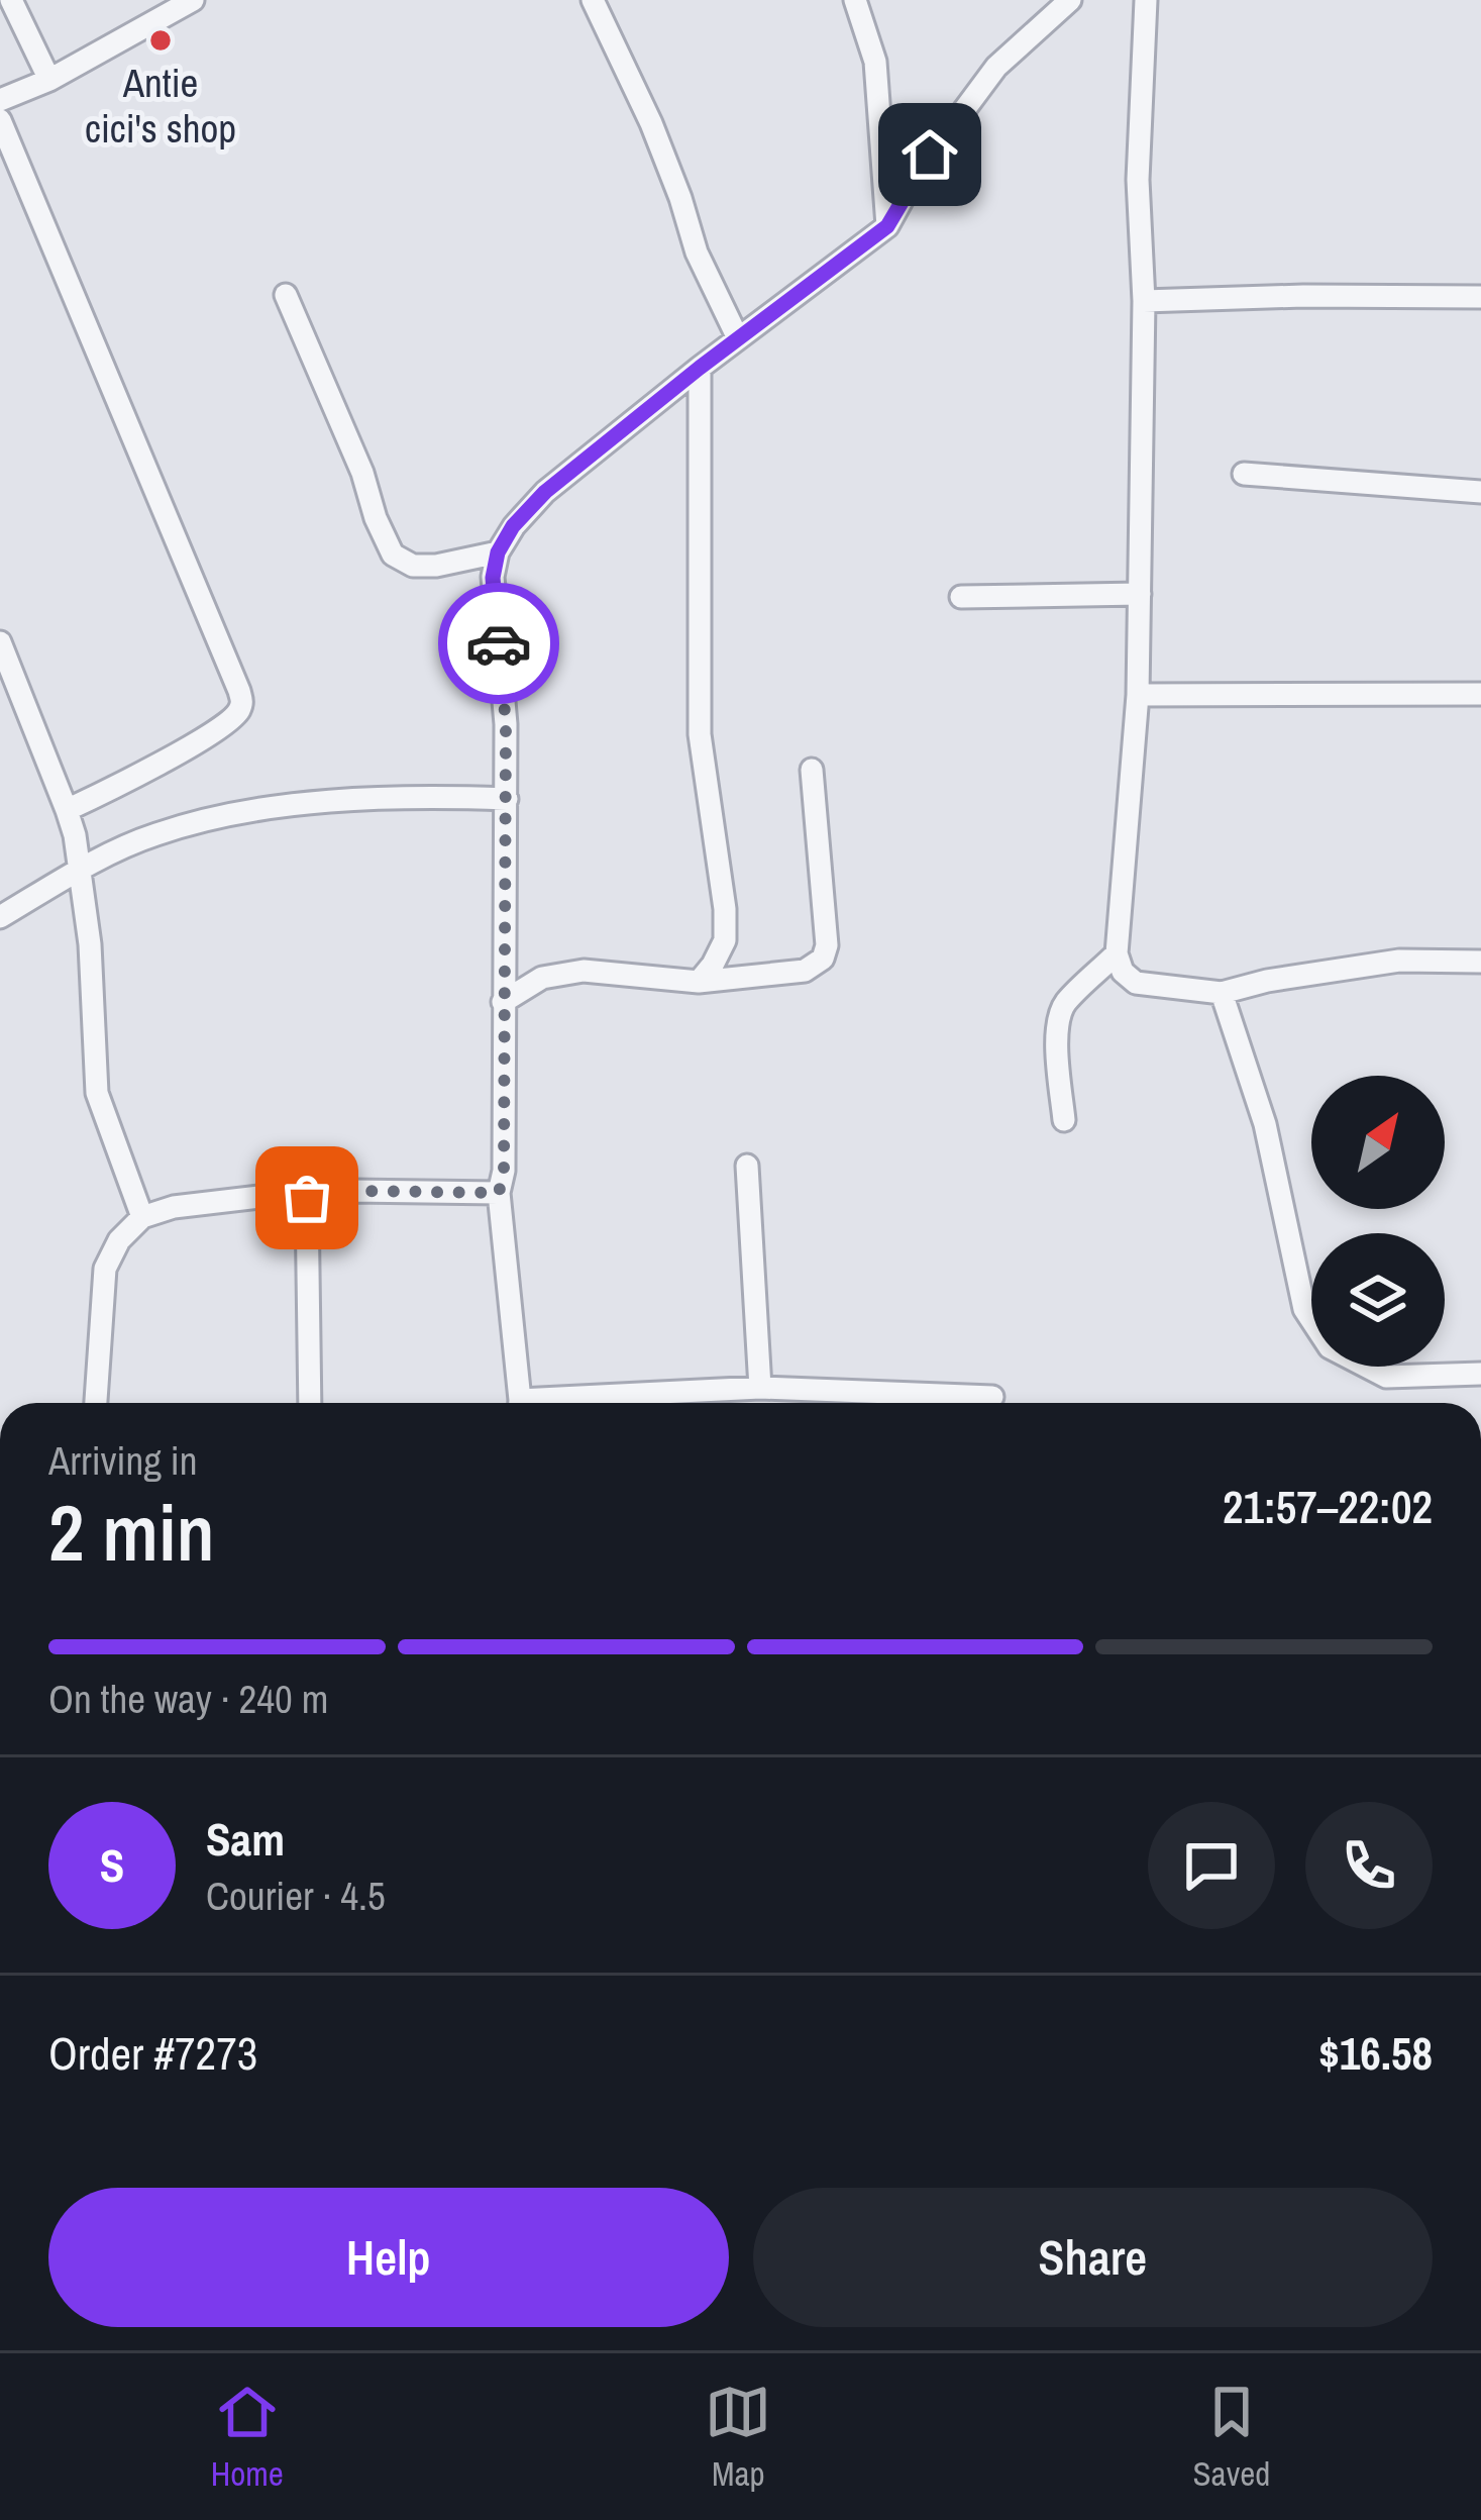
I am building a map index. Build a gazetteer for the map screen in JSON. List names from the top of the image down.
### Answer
{
  "places": ["Antie cici's shop"],
  "north": "top right",
  "page": {
    "heading": ["2 min", "Arriving in", "21:57–22:02"],
    "panel": [
      "Sam",
      "Courier · 4.5",
      "Order #7273",
      "$16.58"
    ],
    "bar": "On the way · 240 m",
    "round": "S",
    "buttons": ["Help", "Share"],
    "tabs": ["Home", "Map", "Saved"]
  }
}
